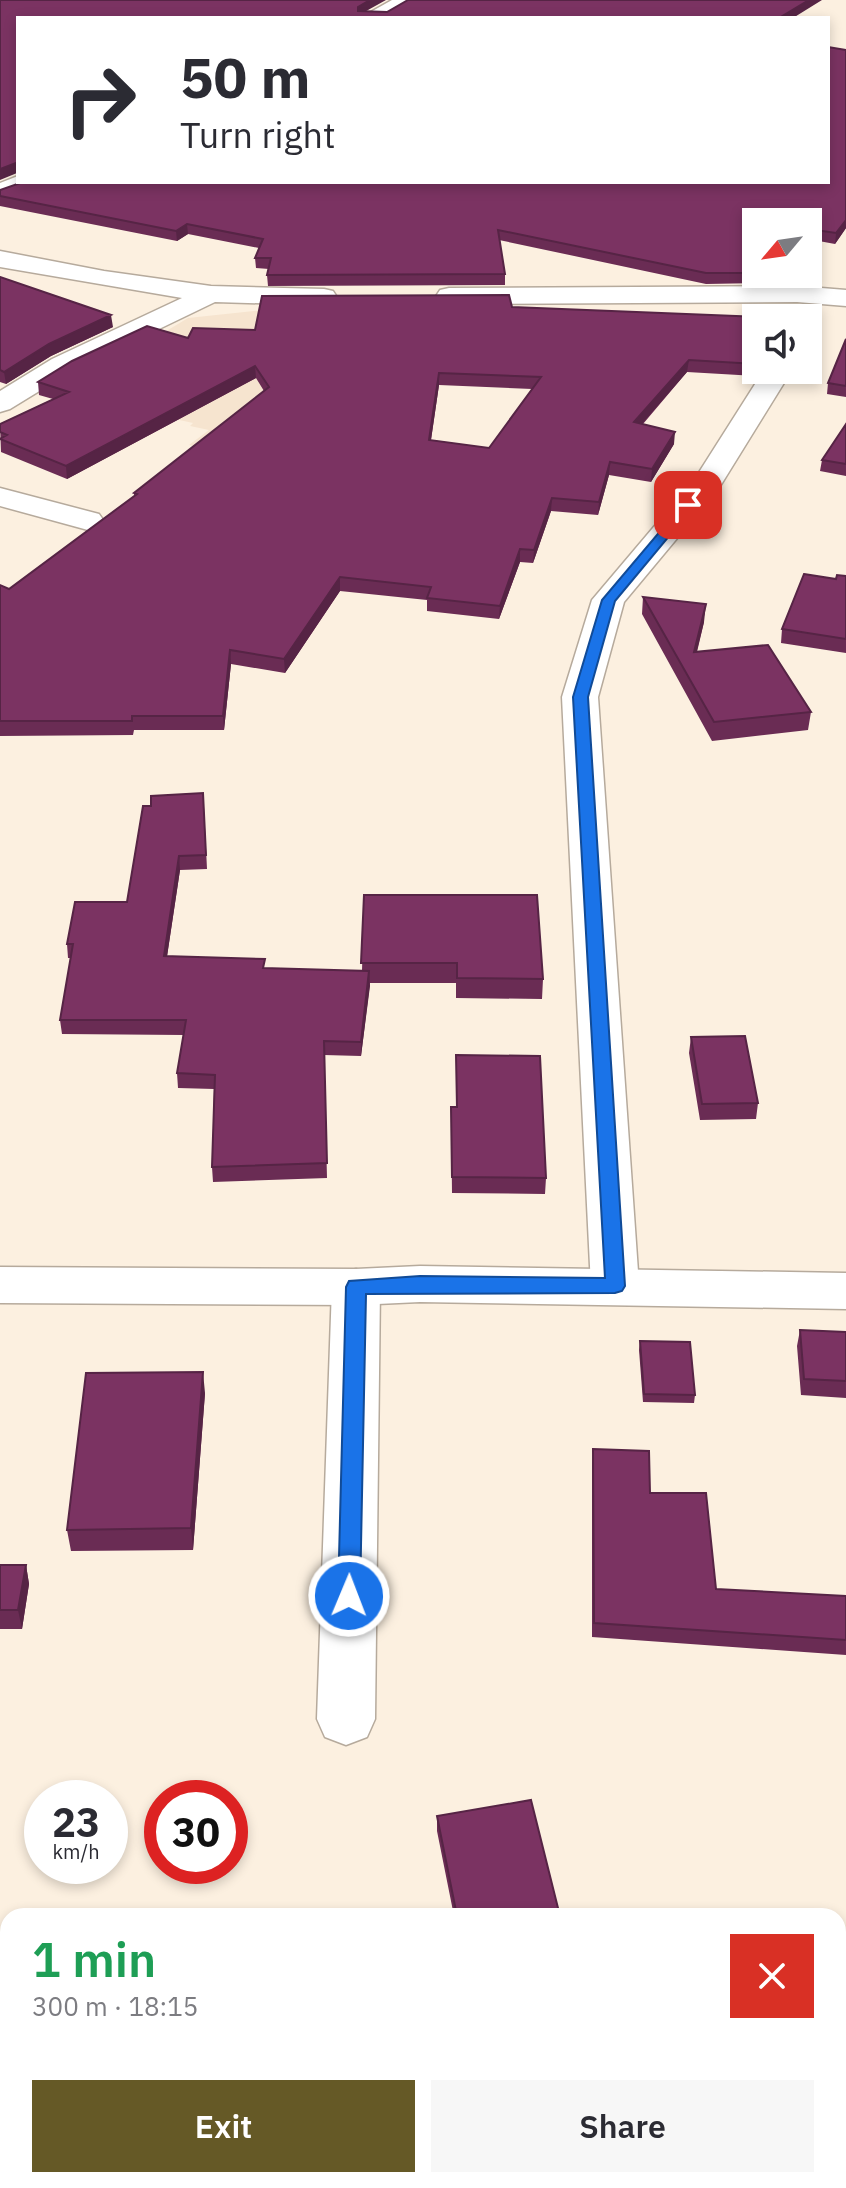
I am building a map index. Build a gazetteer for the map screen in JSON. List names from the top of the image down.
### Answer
{
  "north": "bottom left",
  "page": {
    "turn": ["50 m", "Turn right"],
    "speed": "23 km/h",
    "limit": "30",
    "heading": ["1 min", "300 m · 18:15"],
    "buttons": ["Exit", "Share"]
  }
}
